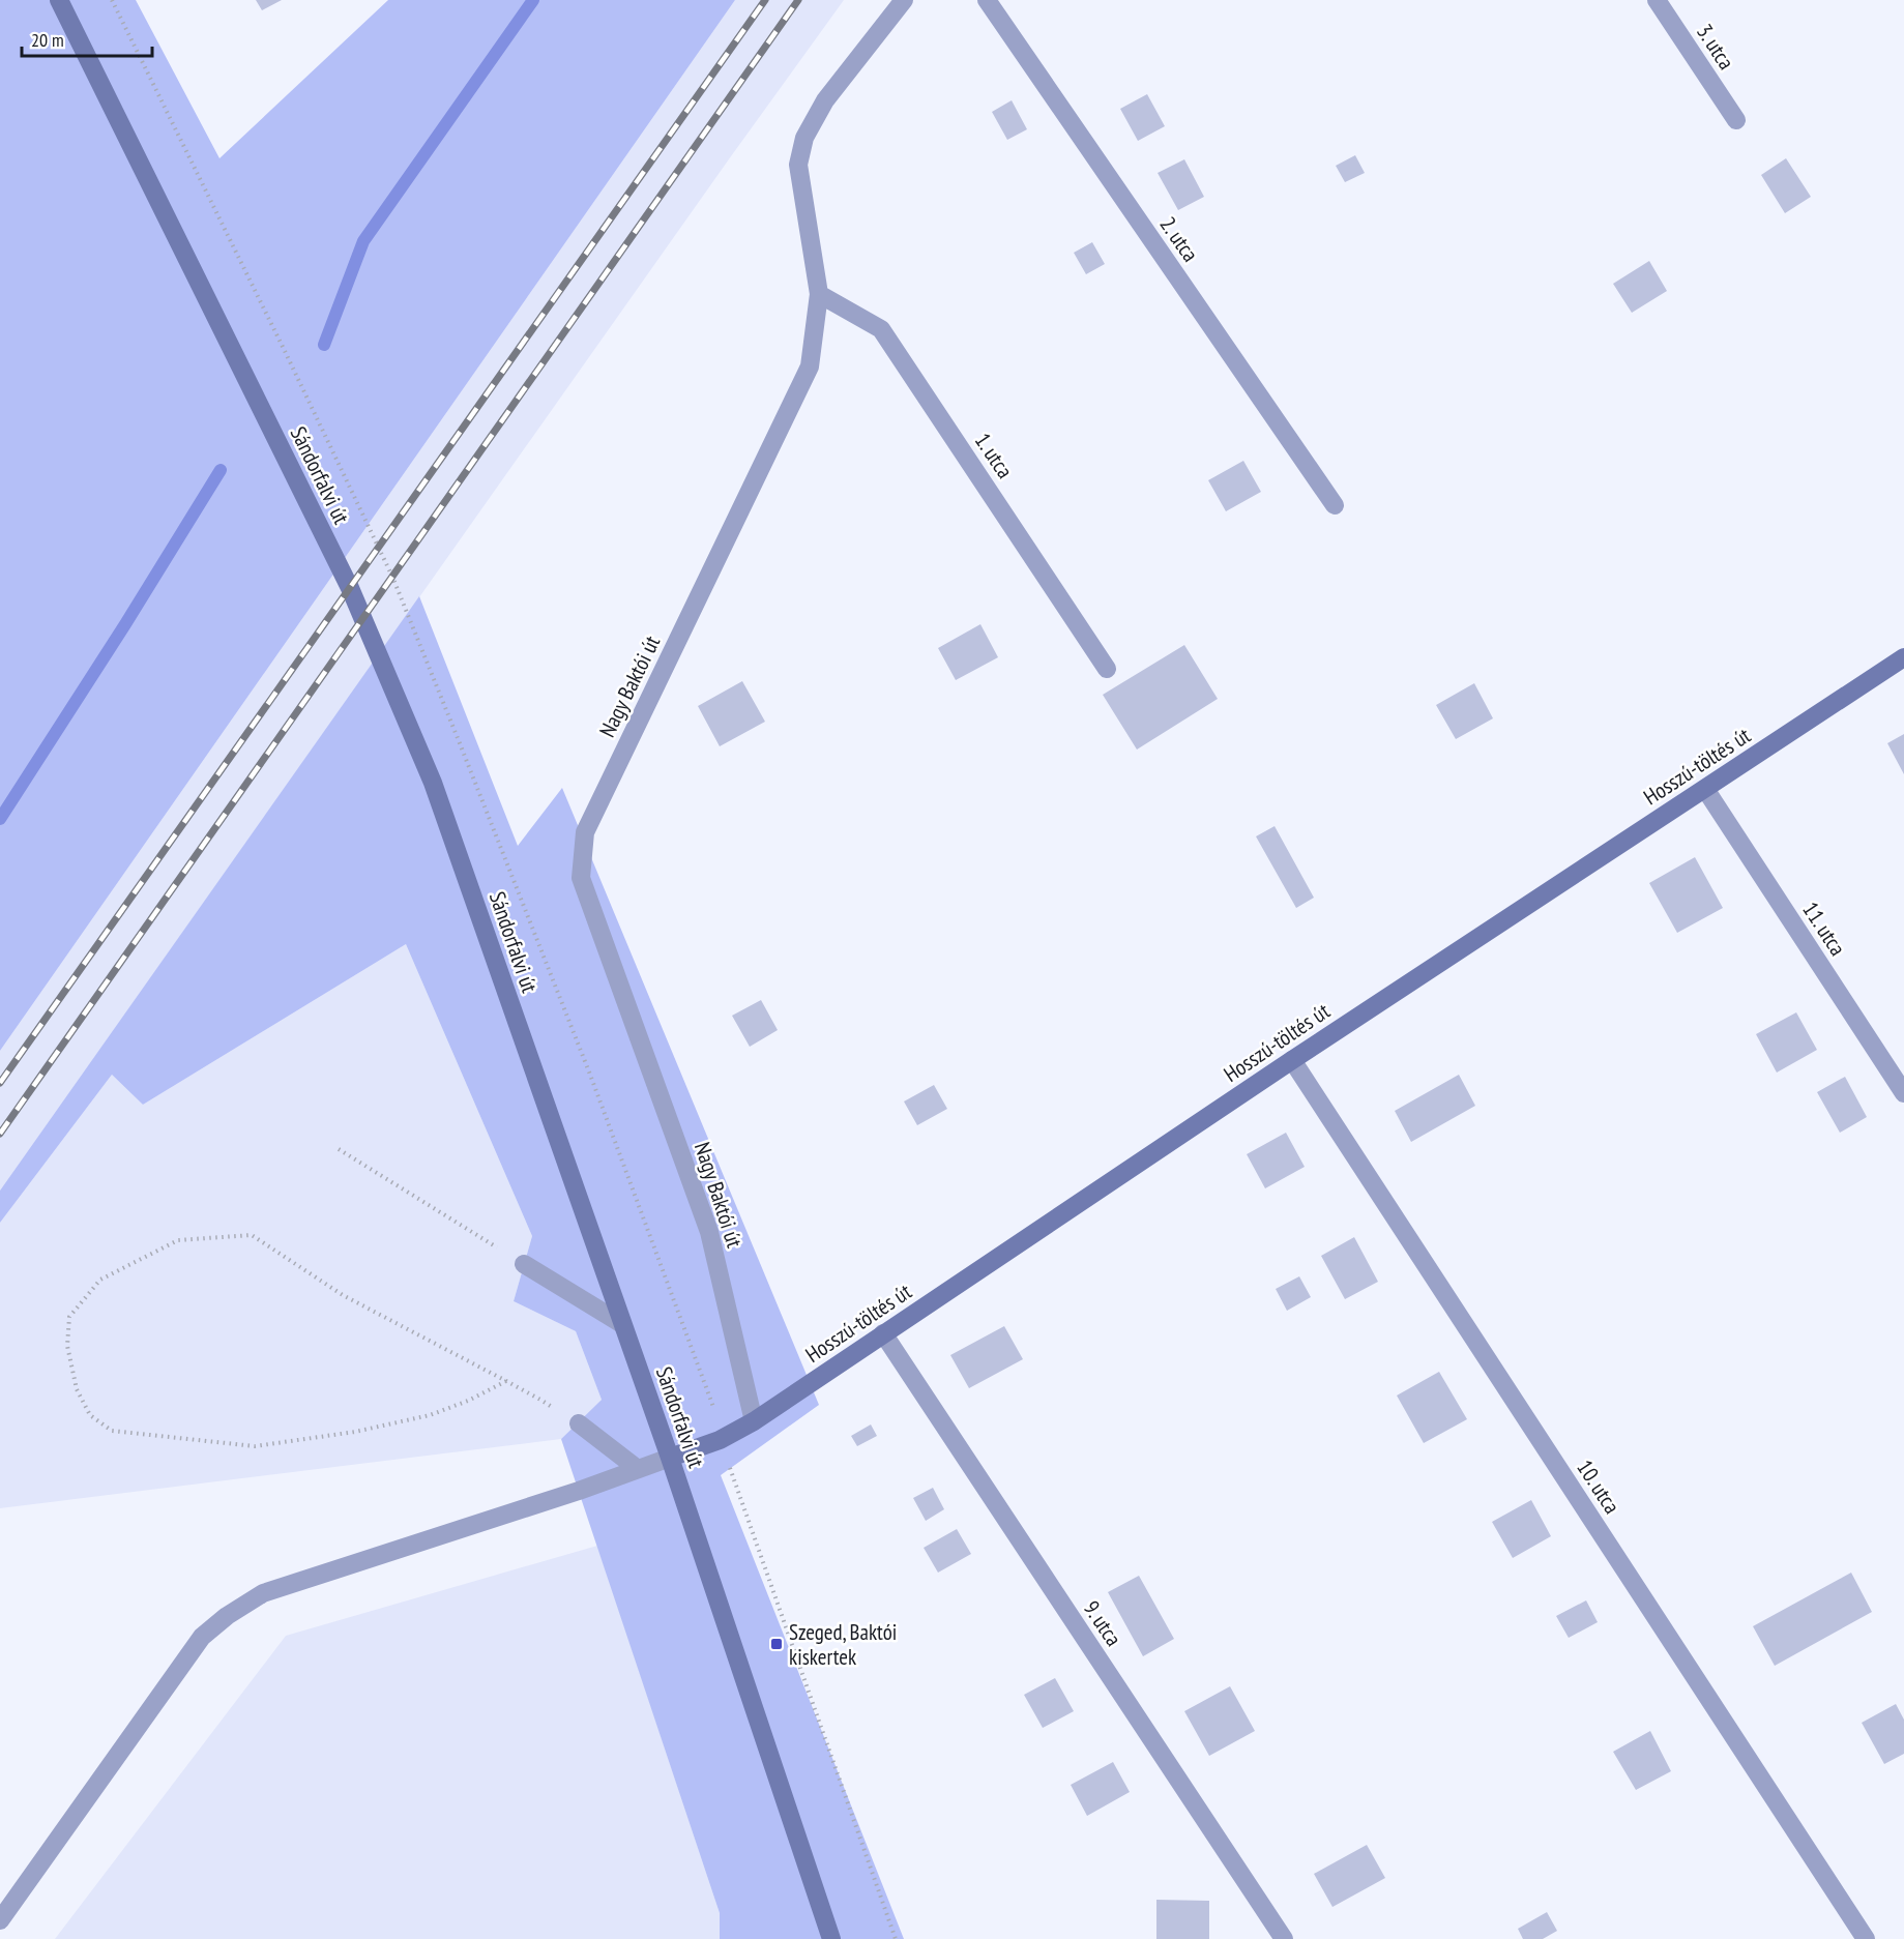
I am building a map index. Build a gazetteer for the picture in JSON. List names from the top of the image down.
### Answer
{
  "streets": {
    "main road": ["Sándorfalvi út", "Hosszú-töltés út"],
    "street": [
      "3. utca",
      "2. utca",
      "1. utca",
      "Nagy Baktói út",
      "11. utca",
      "10. utca",
      "9. utca"
    ]
  },
  "crossings": [
    ["1. utca", "Nagy Baktói út"],
    ["Sándorfalvi út", "Hosszú-töltés út"],
    ["Nagy Baktói út", "Hosszú-töltés út"],
    ["Hosszú-töltés út", "11. utca"],
    ["Hosszú-töltés út", "10. utca"],
    ["Hosszú-töltés út", "9. utca"]
  ],
  "places": {
    "transit": ["Szeged, Baktói kiskertek"]
  },
  "scale_bar": "20 m"
}
